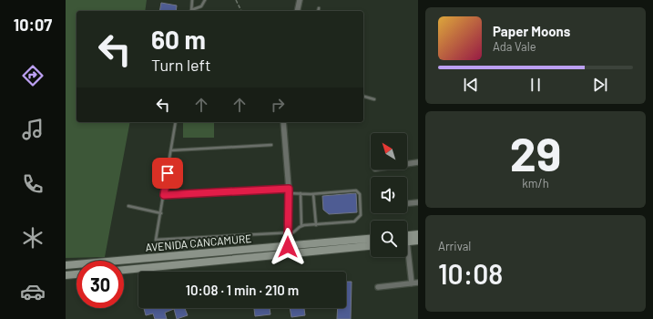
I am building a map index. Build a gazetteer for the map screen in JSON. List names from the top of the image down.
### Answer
{
  "streets": {
    "main road": ["AVENIDA CANCAMURE"]
  },
  "north": "top left",
  "page": {
    "tabs": "10:07",
    "turn": ["60 m", "Turn left"],
    "song": ["Paper Moons", "Ada Vale"],
    "tile": [
      ["29", "km/h"],
      ["Arrival", "10:08"]
    ],
    "limit": "30",
    "trip": "10:08 · 1 min · 210 m"
  }
}
